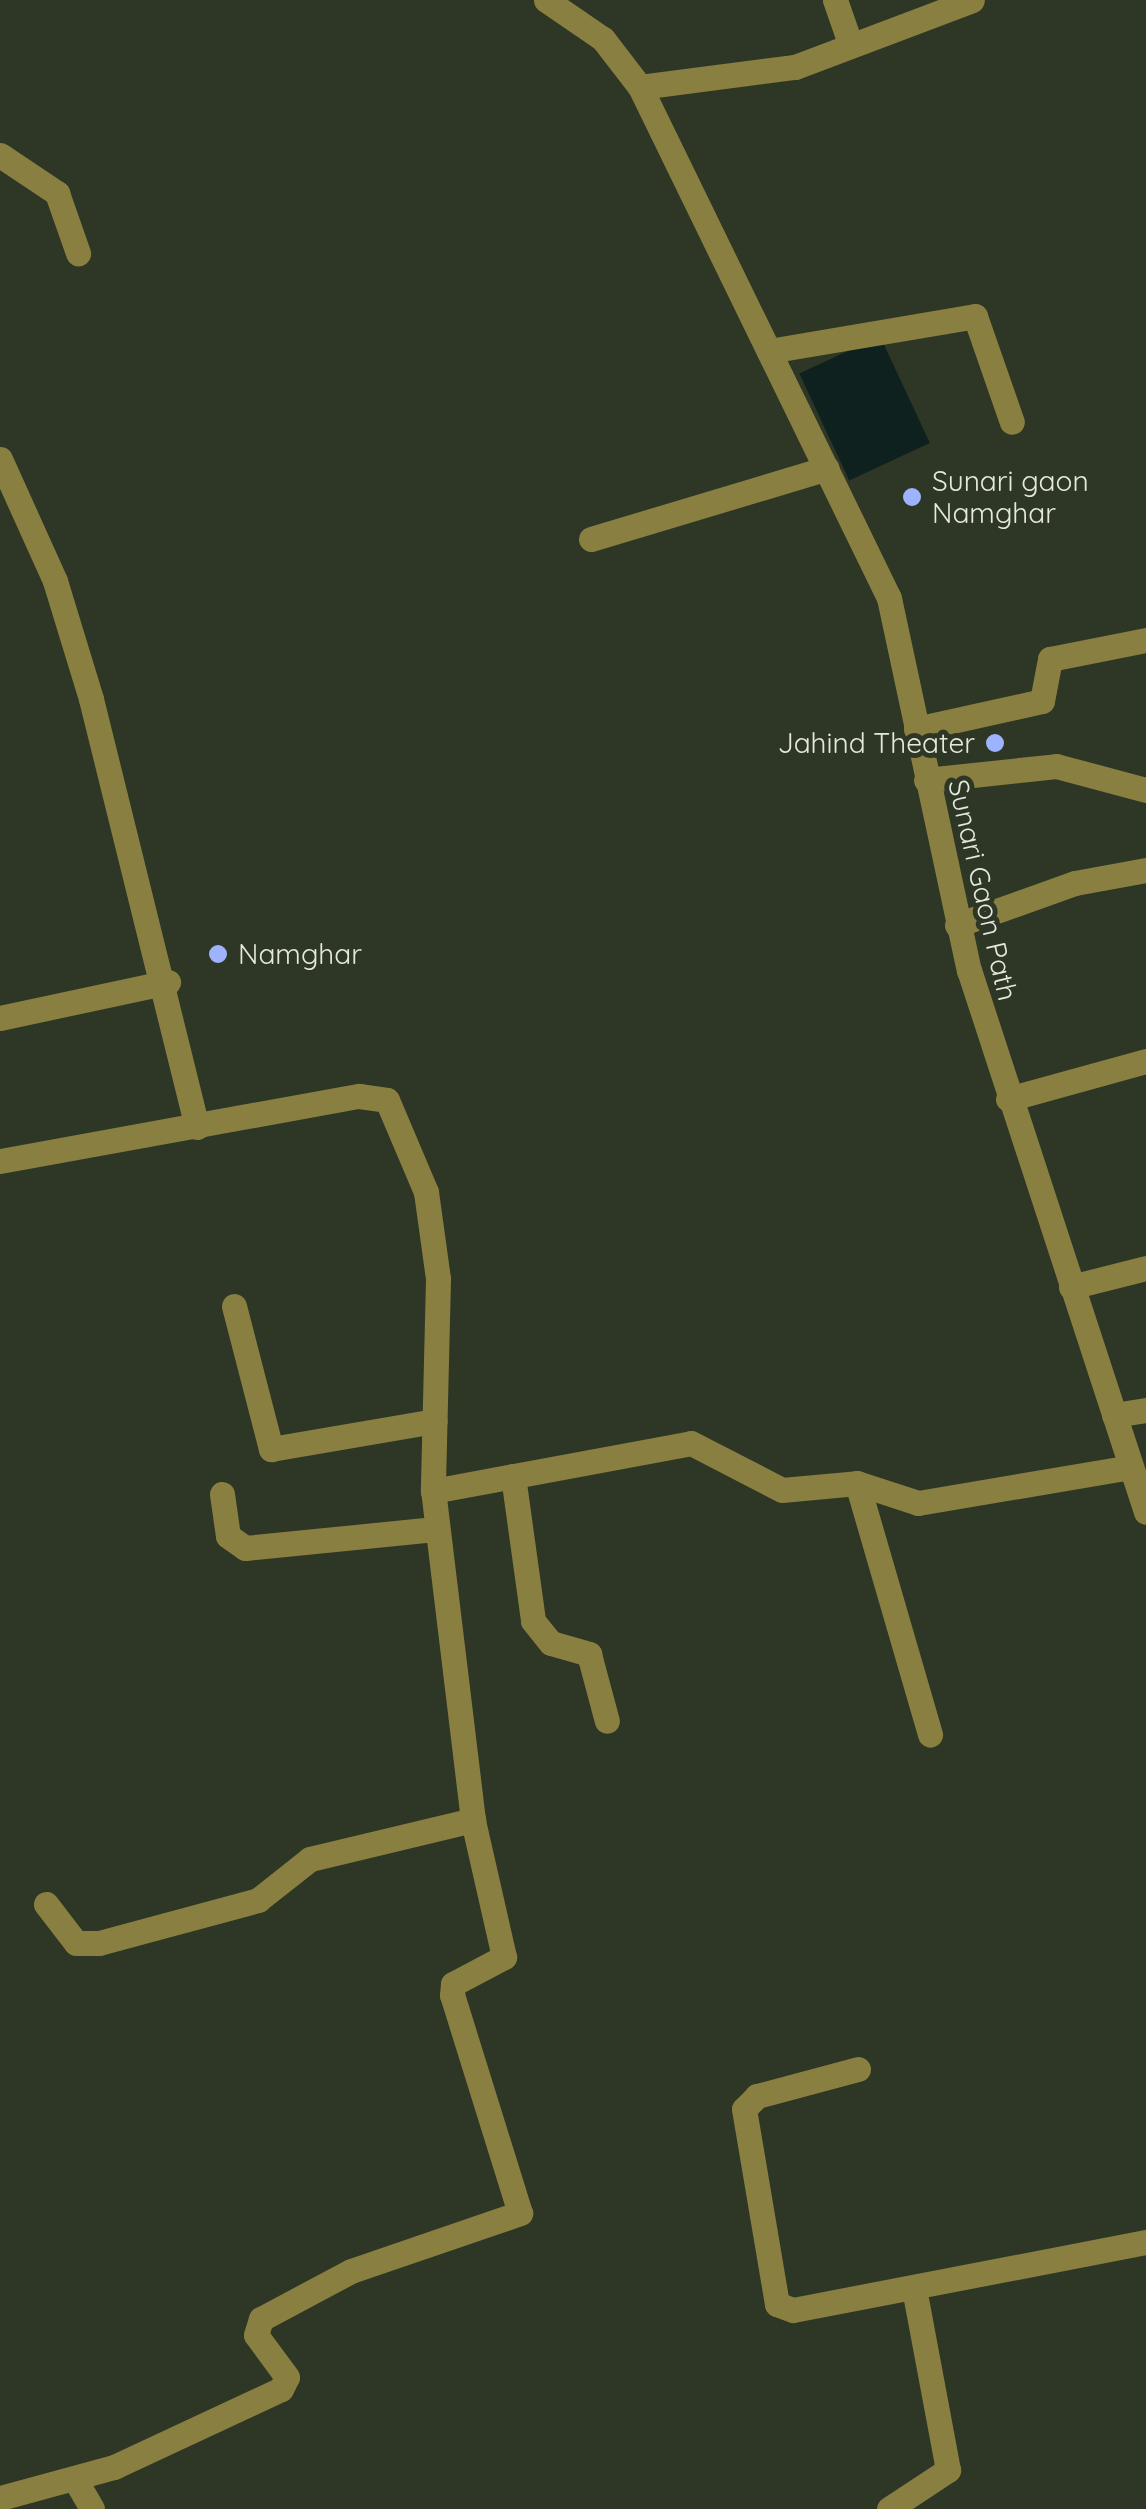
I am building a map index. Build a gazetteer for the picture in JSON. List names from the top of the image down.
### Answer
{
  "streets": {
    "street": ["Sunari Gaon Path"]
  },
  "places": ["Sunari gaon Namghar", "Jahind Theater", "Namghar"]
}
